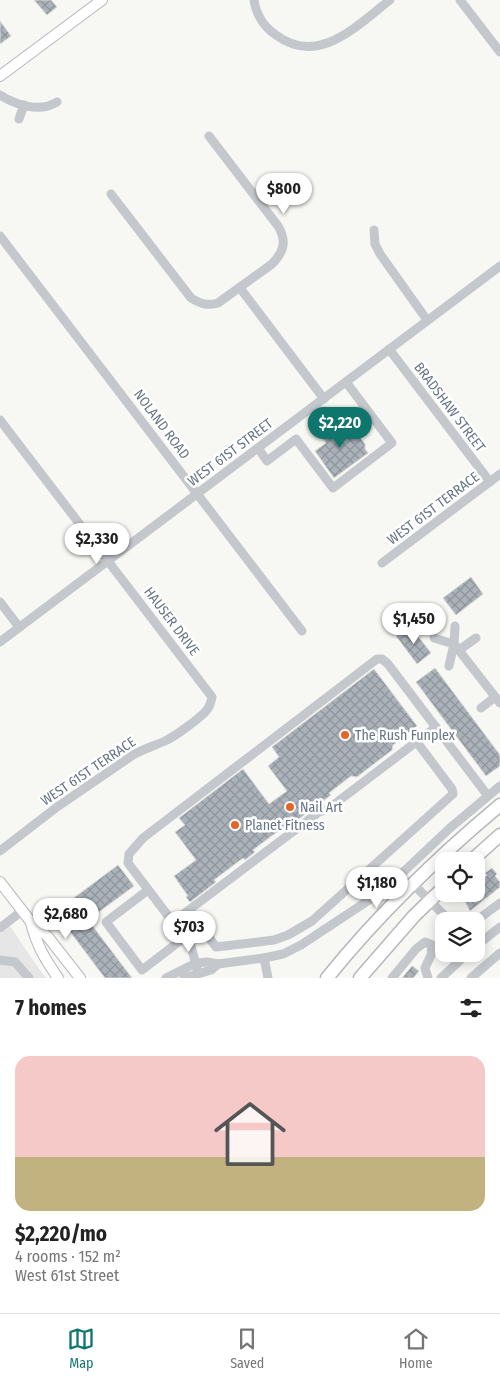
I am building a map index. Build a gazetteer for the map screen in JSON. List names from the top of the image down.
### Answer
{
  "streets": {
    "street": [
      "BRADSHAW STREET",
      "NOLAND ROAD",
      "WEST 61ST STREET",
      "WEST 61ST TERRACE",
      "HAUSER DRIVE"
    ]
  },
  "crossings": [
    ["BRADSHAW STREET", "WEST 61ST STREET"],
    ["BRADSHAW STREET", "WEST 61ST TERRACE"],
    ["NOLAND ROAD", "WEST 61ST STREET"],
    ["WEST 61ST STREET", "HAUSER DRIVE"],
    ["WEST 61ST TERRACE", "HAUSER DRIVE"]
  ],
  "places": ["The Rush Funplex", "Nail Art", "Planet Fitness"],
  "page": {
    "price": [
      "$800",
      "$2,220",
      "$2,330",
      "$1,450",
      "$1,180",
      "$2,680",
      "$703"
    ],
    "heading": "7 homes",
    "list": [
      {
        "name": "$2,220/mo",
        "note": "4 rooms · 152 m² · West 61st Street"
      }
    ],
    "tabs": ["Map", "Saved", "Home"]
  }
}
